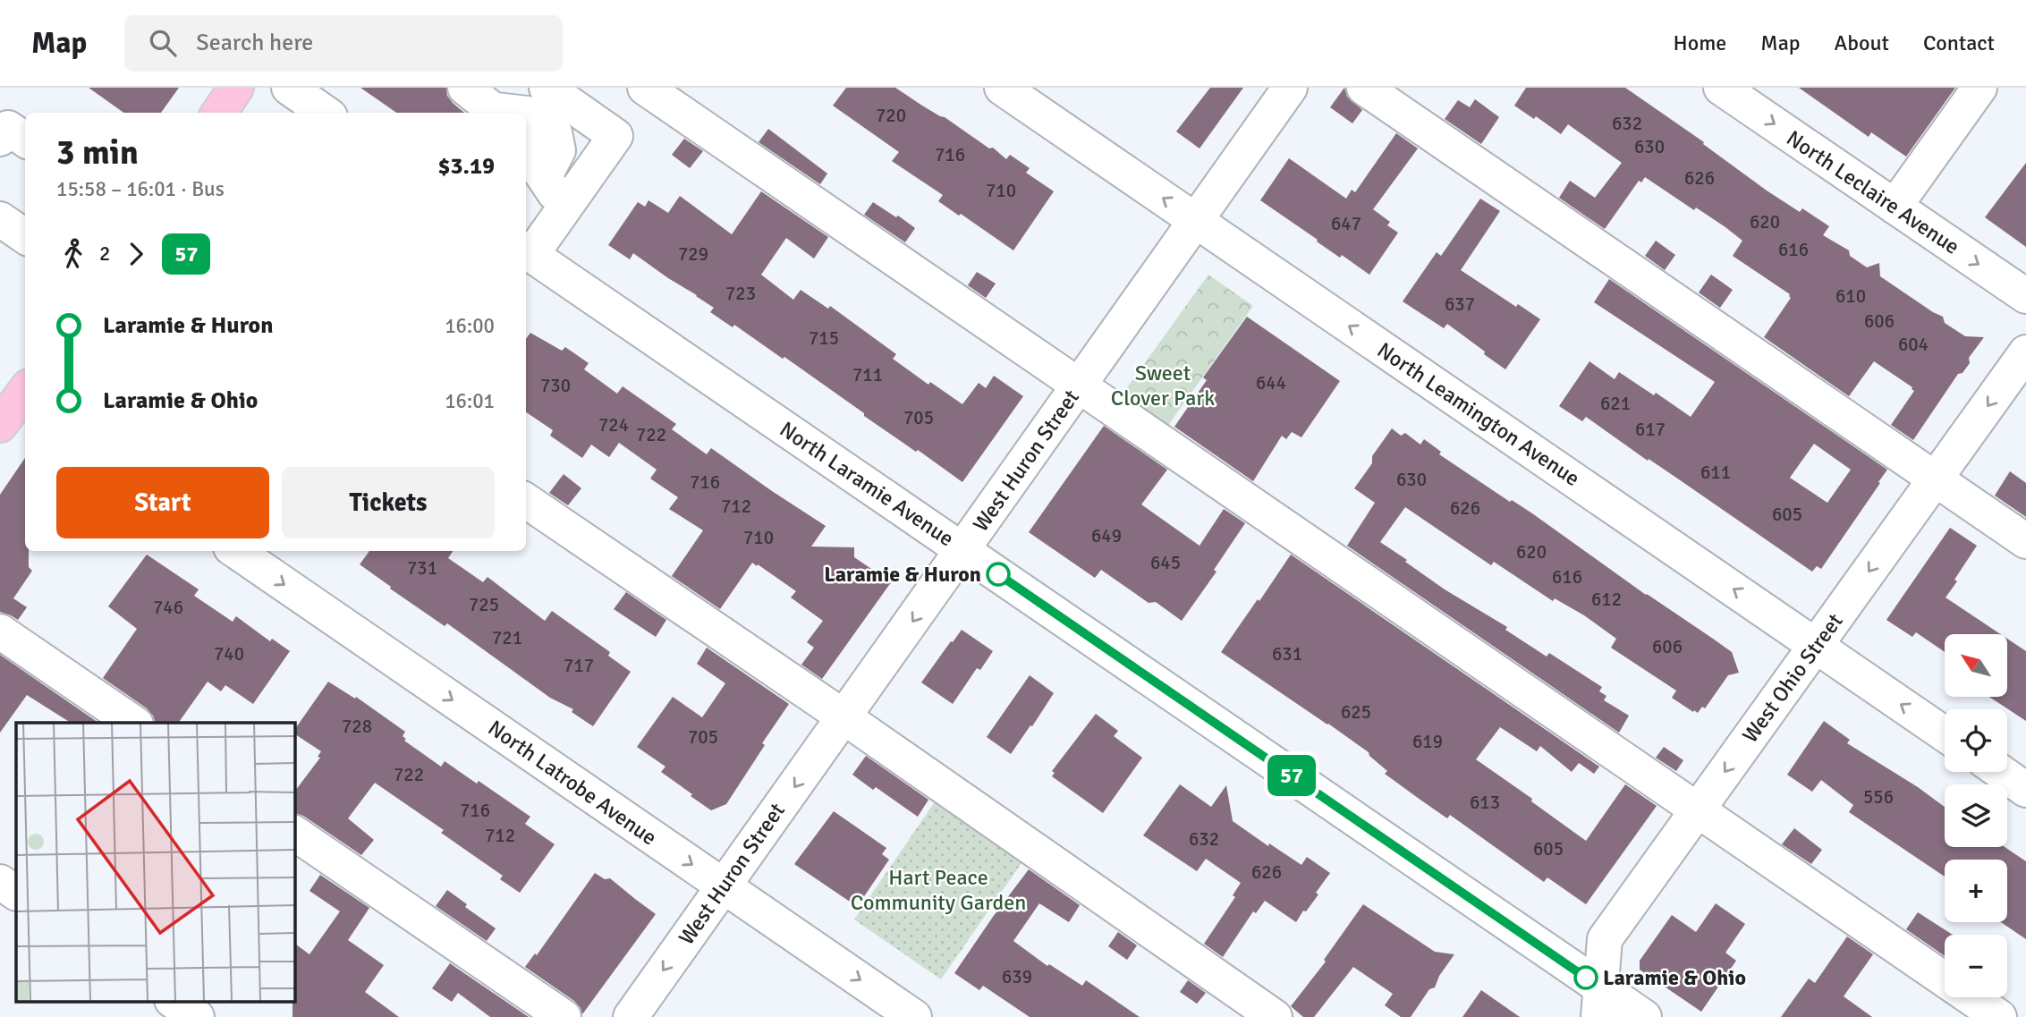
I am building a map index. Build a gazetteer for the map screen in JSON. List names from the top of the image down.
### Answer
{
  "streets": {
    "street": [
      "North Leclaire Avenue",
      "North Leamington Avenue",
      "West Huron Street",
      "North Laramie Avenue",
      "West Ohio Street",
      "North Latrobe Avenue"
    ]
  },
  "crossings": [
    ["North Leamington Avenue", "West Huron Street"],
    ["North Leamington Avenue", "West Ohio Street"],
    ["West Huron Street", "North Laramie Avenue"],
    ["West Huron Street", "North Latrobe Avenue"],
    ["North Laramie Avenue", "West Ohio Street"]
  ],
  "one_way": ["West Huron Street", "West Ohio Street"],
  "parks": ["Sweet Clover Park", "Hart Peace Community Garden"],
  "places": ["Laramie & Huron", "Laramie & Ohio"],
  "lines": ["bus line 57"],
  "house_numbers": [
    "720",
    "632",
    "630",
    "716",
    "626",
    "710",
    "620",
    "647",
    "616",
    "729",
    "723",
    "610",
    "637",
    "606",
    "715",
    "604",
    "711",
    "644",
    "730",
    "621",
    "705",
    "724",
    "617",
    "722",
    "611",
    "630",
    "716",
    "712",
    "626",
    "605",
    "649",
    "710",
    "620",
    "645",
    "731",
    "616",
    "612",
    "725",
    "746",
    "721",
    "606",
    "740",
    "631",
    "717",
    "625",
    "728",
    "705",
    "619",
    "722",
    "556",
    "613",
    "716",
    "712",
    "632",
    "605",
    "626",
    "639"
  ],
  "north": "top left",
  "page": {
    "header": "Map",
    "search": "Search here",
    "nav": [
      "Home",
      "Map",
      "About",
      "Contact"
    ],
    "on_map": "57",
    "heading": ["3 min", "15:58 – 16:01 · Bus", "$3.19"],
    "legs": ["2", "57"],
    "list": [
      {
        "name": "Laramie & Huron",
        "value": "16:00"
      },
      {
        "name": "Laramie & Ohio",
        "value": "16:01"
      }
    ],
    "buttons": ["Start", "Tickets"],
    "map_buttons": ["+", "−"]
  }
}
